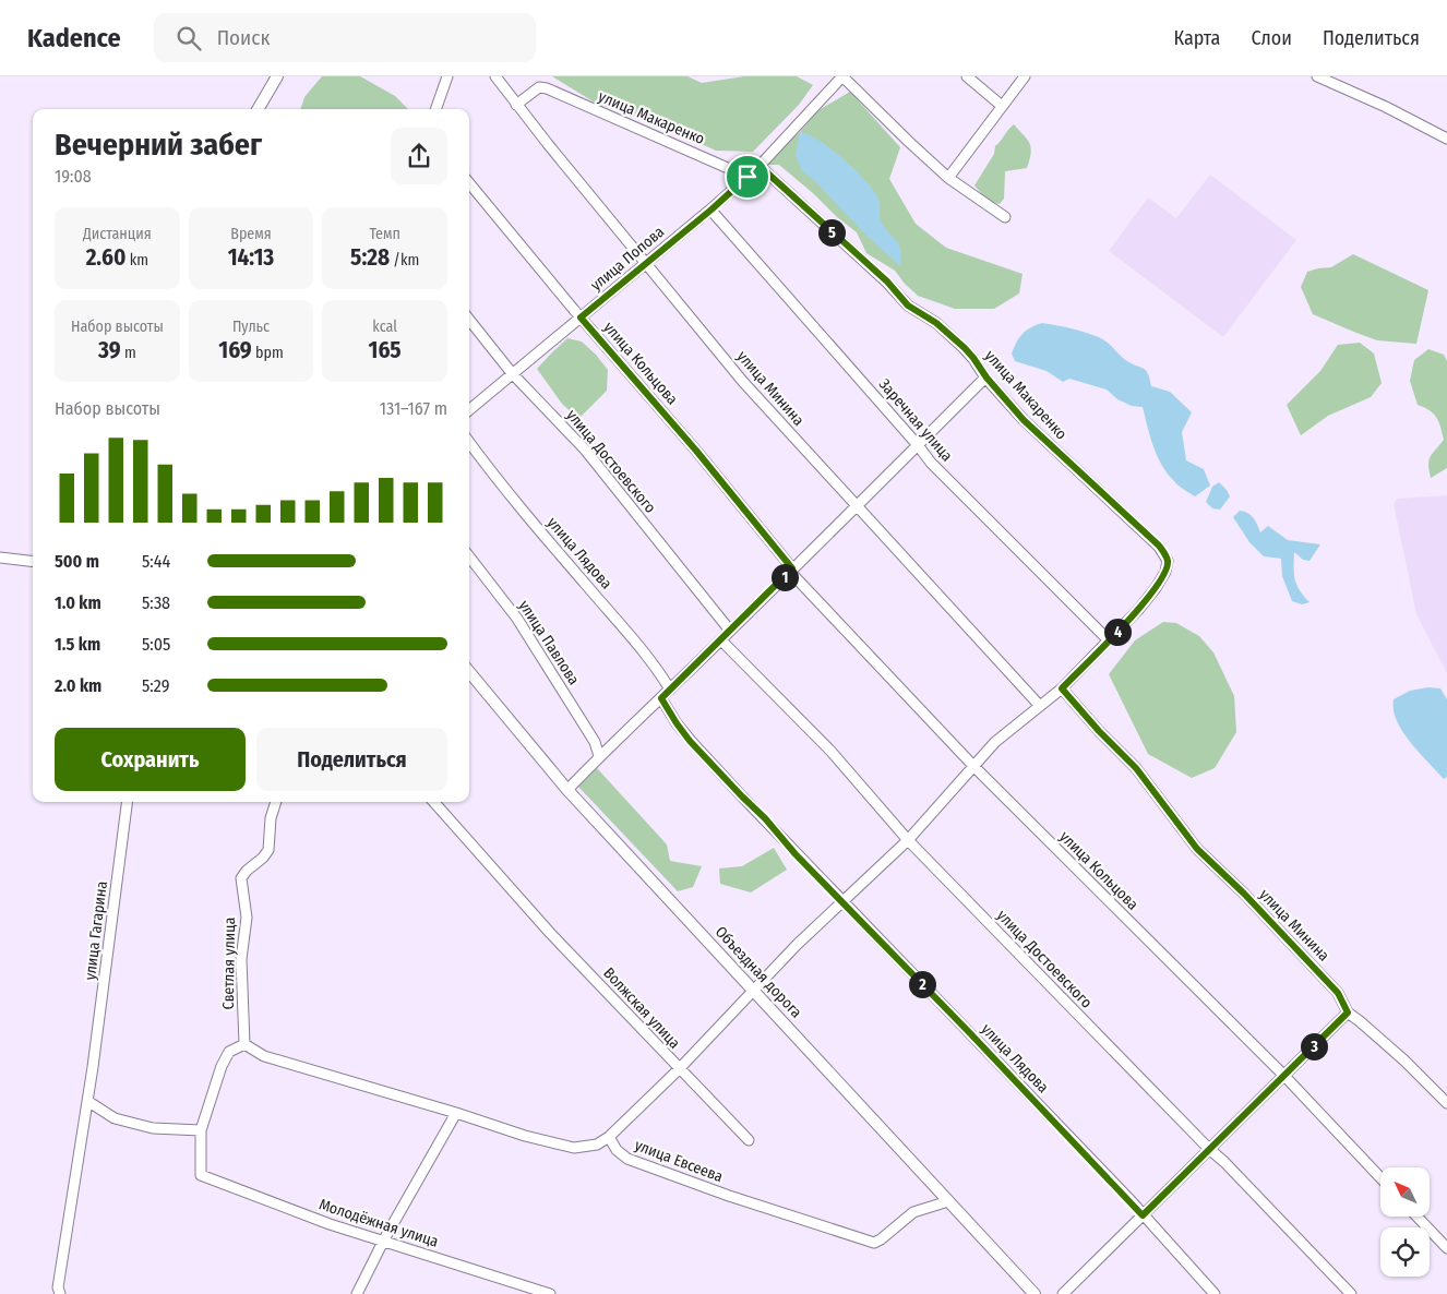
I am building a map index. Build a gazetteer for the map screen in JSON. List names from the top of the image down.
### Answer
{
  "streets": {
    "main road": ["Объездная дорога"],
    "street": [
      "улица Макаренко",
      "улица Попова",
      "улица Кольцова",
      "улица Минина",
      "Заречная улица",
      "улица Достоевского",
      "улица Лядова",
      "улица Павлова",
      "улица Гагарина",
      "Светлая улица",
      "Волжская улица",
      "улица Евсеева",
      "Молодёжная улица"
    ]
  },
  "crossings": [
    ["улица Макаренко", "улица Попова"],
    ["улица Макаренко", "улица Минина"],
    ["улица Макаренко", "Заречная улица"],
    ["улица Попова", "улица Кольцова"],
    ["улица Попова", "улица Минина"],
    ["улица Попова", "Заречная улица"],
    ["улица Попова", "улица Достоевского"],
    ["Объездная дорога", "улица Евсеева"]
  ],
  "north": "top left",
  "page": {
    "header": "Kadence",
    "search": "Поиск",
    "nav": ["Карта", "Слои", "Поделиться"],
    "heading": ["Вечерний забег", "19:08"],
    "stats": [
      ["Дистанция", "2.60 km"],
      ["Время", "14:13"],
      ["Темп", "5:28 /km"],
      ["Набор высоты", "39 m"],
      ["Пульс", "169 bpm"],
      ["kcal", "165"]
    ],
    "pins": [
      "5",
      "1",
      "4",
      "2",
      "3"
    ],
    "chart": ["Набор высоты", "131–167 m"],
    "list": [
      {
        "name": "500 m",
        "note": "5:44"
      },
      {
        "name": "1.0 km",
        "note": "5:38"
      },
      {
        "name": "1.5 km",
        "note": "5:05"
      },
      {
        "name": "2.0 km",
        "note": "5:29"
      }
    ],
    "buttons": ["Сохранить", "Поделиться"]
  }
}
